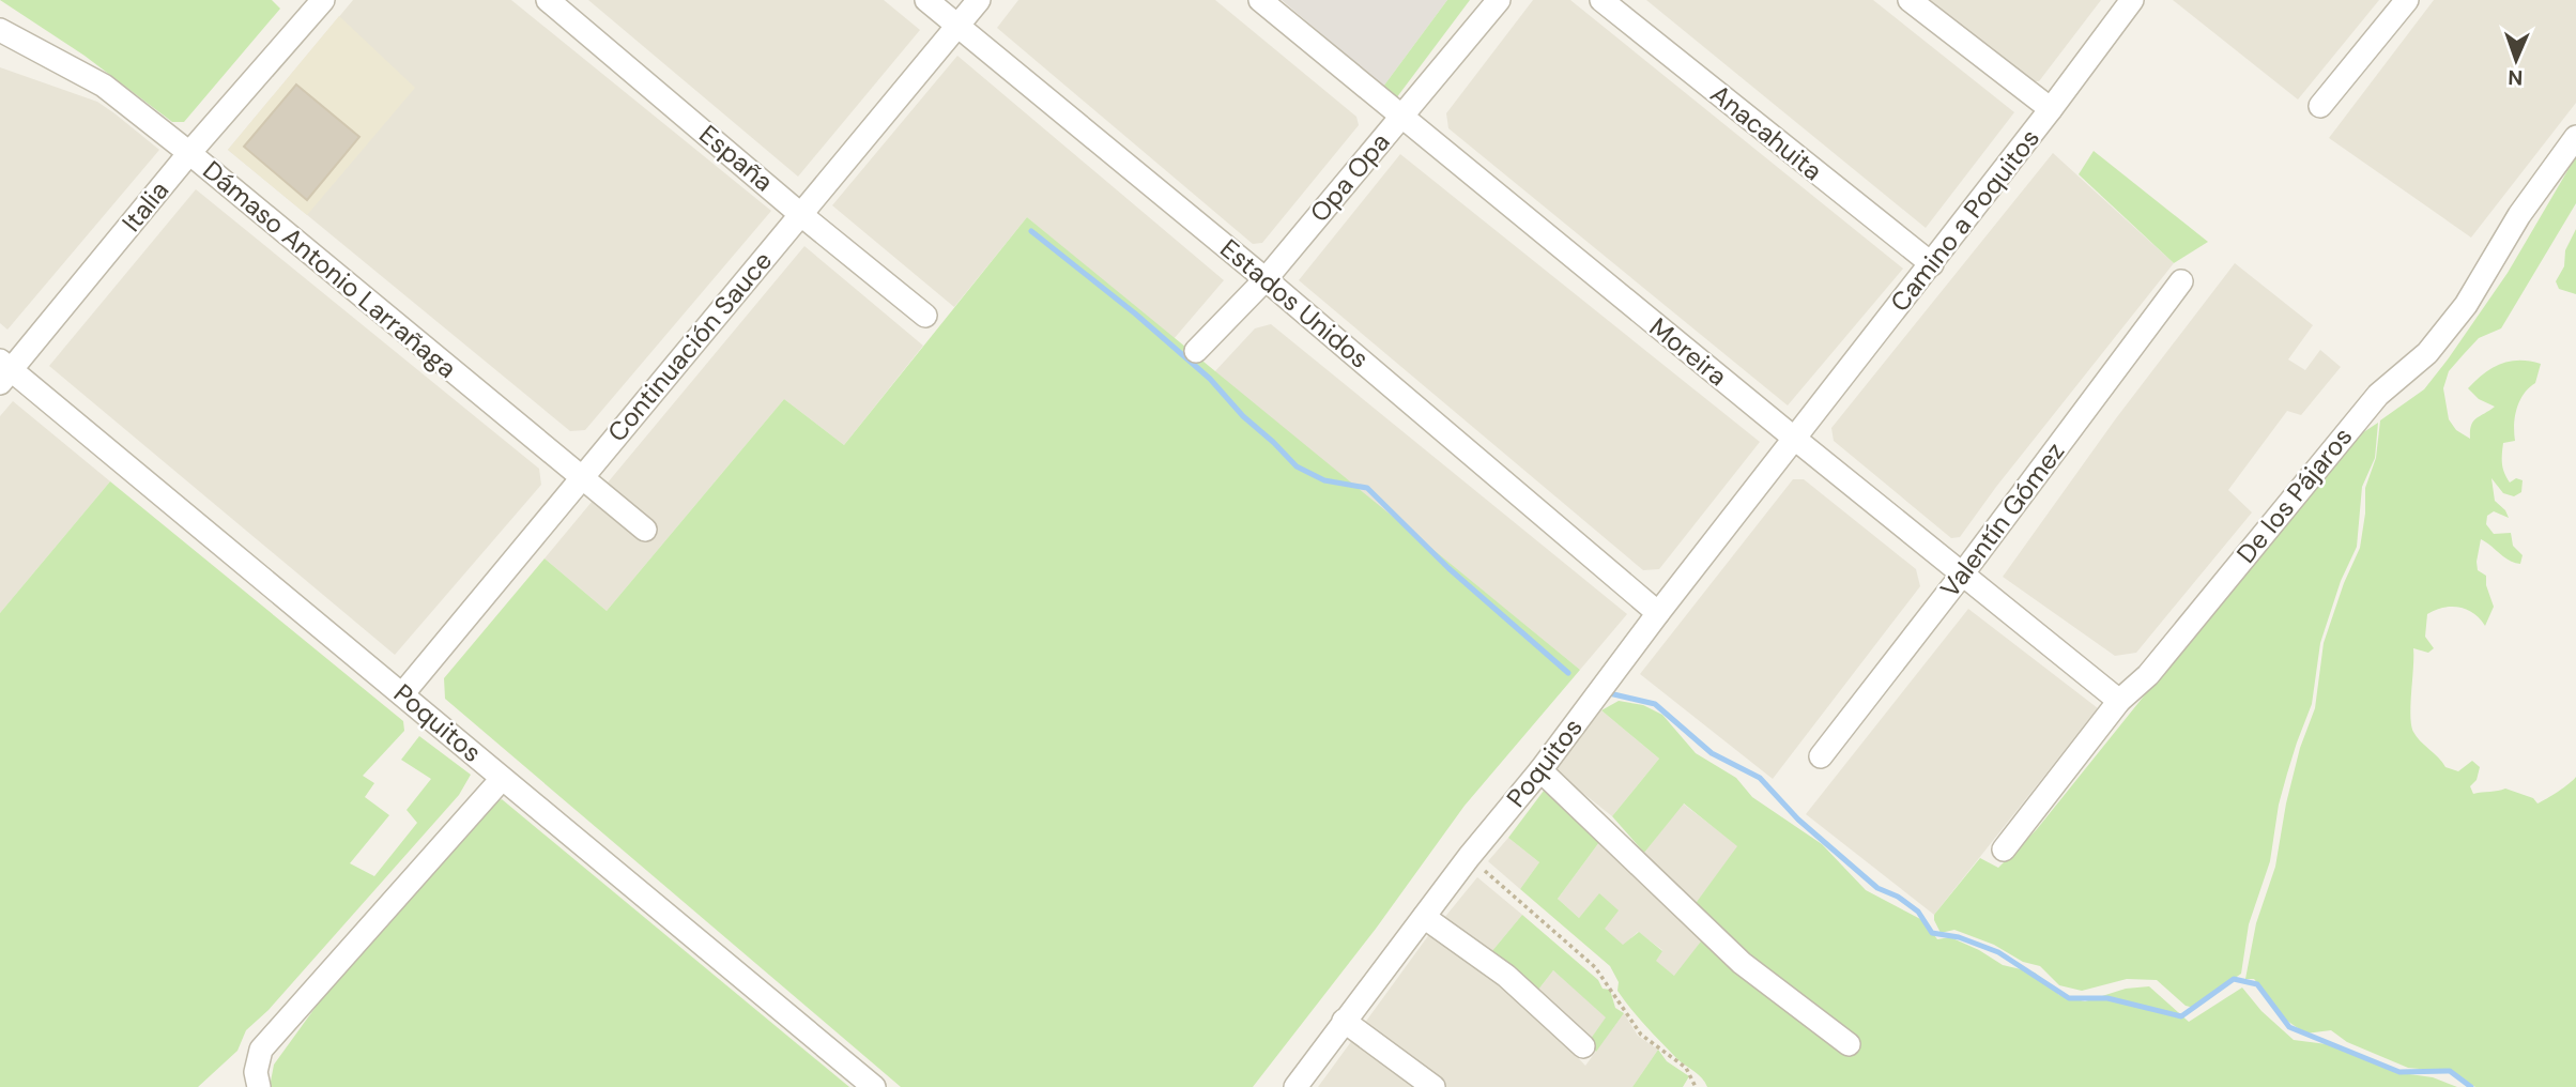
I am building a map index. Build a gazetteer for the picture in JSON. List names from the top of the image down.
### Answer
{
  "streets": {
    "street": [
      "Anacahuita",
      "España",
      "Opa Opa",
      "Italia",
      "Camino a Poquitos",
      "Dámaso Antonio Larrañaga",
      "Estados Unidos",
      "Continuación Sauce",
      "Moreira",
      "De los Pájaros",
      "Valentín Gómez",
      "Poquitos"
    ]
  },
  "crossings": [
    ["Anacahuita", "Camino a Poquitos"],
    ["España", "Continuación Sauce"],
    ["Opa Opa", "Estados Unidos"],
    ["Opa Opa", "Moreira"],
    ["Italia", "Dámaso Antonio Larrañaga"],
    ["Italia", "Poquitos"],
    ["Camino a Poquitos", "Moreira"],
    ["Camino a Poquitos", "Poquitos"],
    ["Dámaso Antonio Larrañaga", "Continuación Sauce"],
    ["Estados Unidos", "Continuación Sauce"],
    ["Estados Unidos", "Poquitos"],
    ["Continuación Sauce", "Poquitos"],
    ["Moreira", "De los Pájaros"],
    ["Moreira", "Valentín Gómez"],
    ["Moreira", "Poquitos"]
  ],
  "north": "bottom"
}
